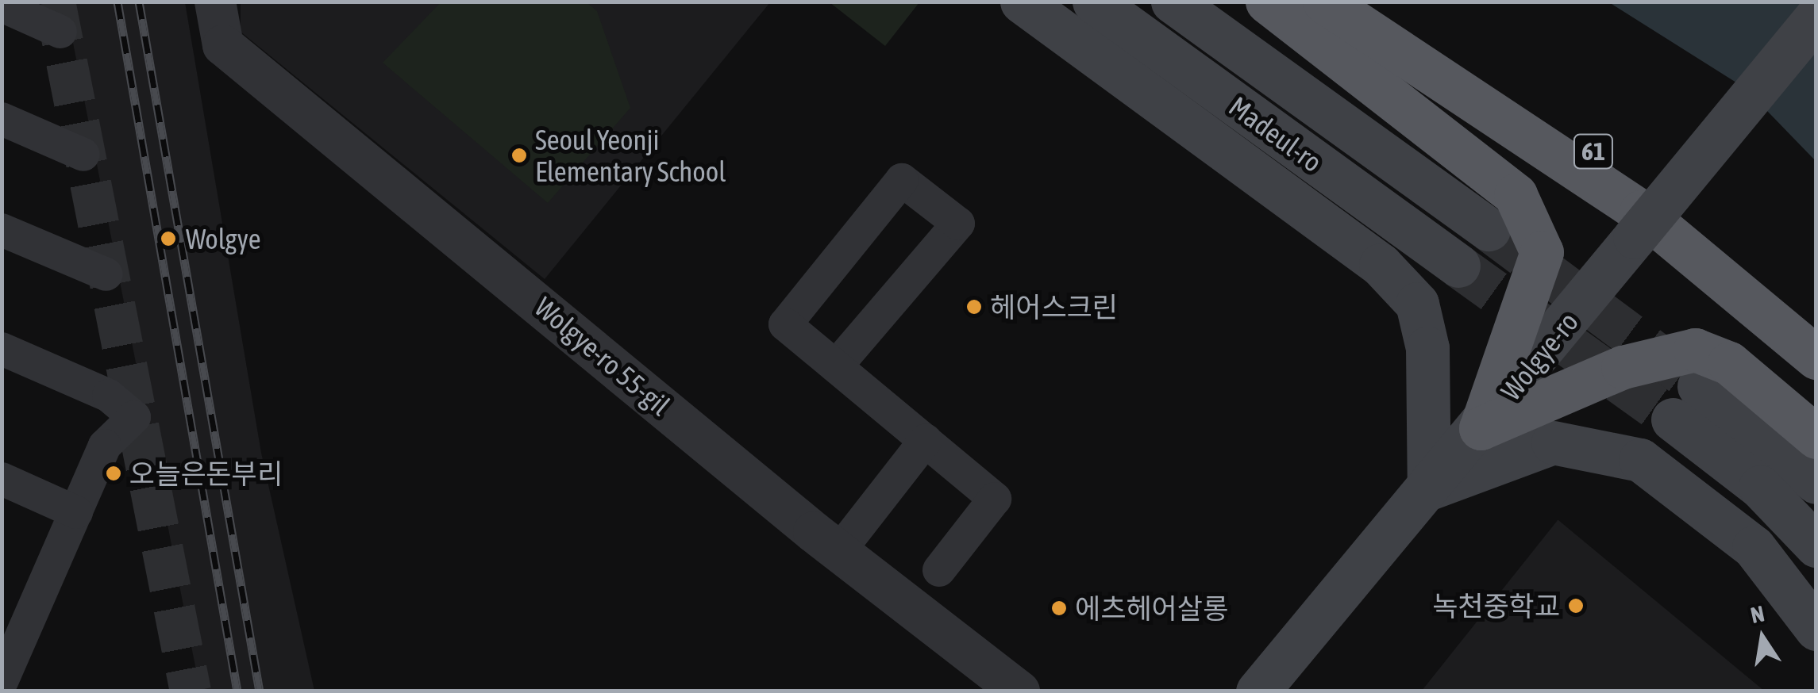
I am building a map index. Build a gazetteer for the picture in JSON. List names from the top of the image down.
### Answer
{
  "streets": {
    "highway": ["61"],
    "main road": ["Madeul-ro", "Wolgye-ro"],
    "street": ["Wolgye-ro 55-gil"]
  },
  "places": [
    "Seoul Yeonji Elementary School",
    "Wolgye",
    "헤어스크린",
    "오늘은돈부리",
    "녹천중학교",
    "에츠헤어살롱"
  ],
  "north": "top"
}
